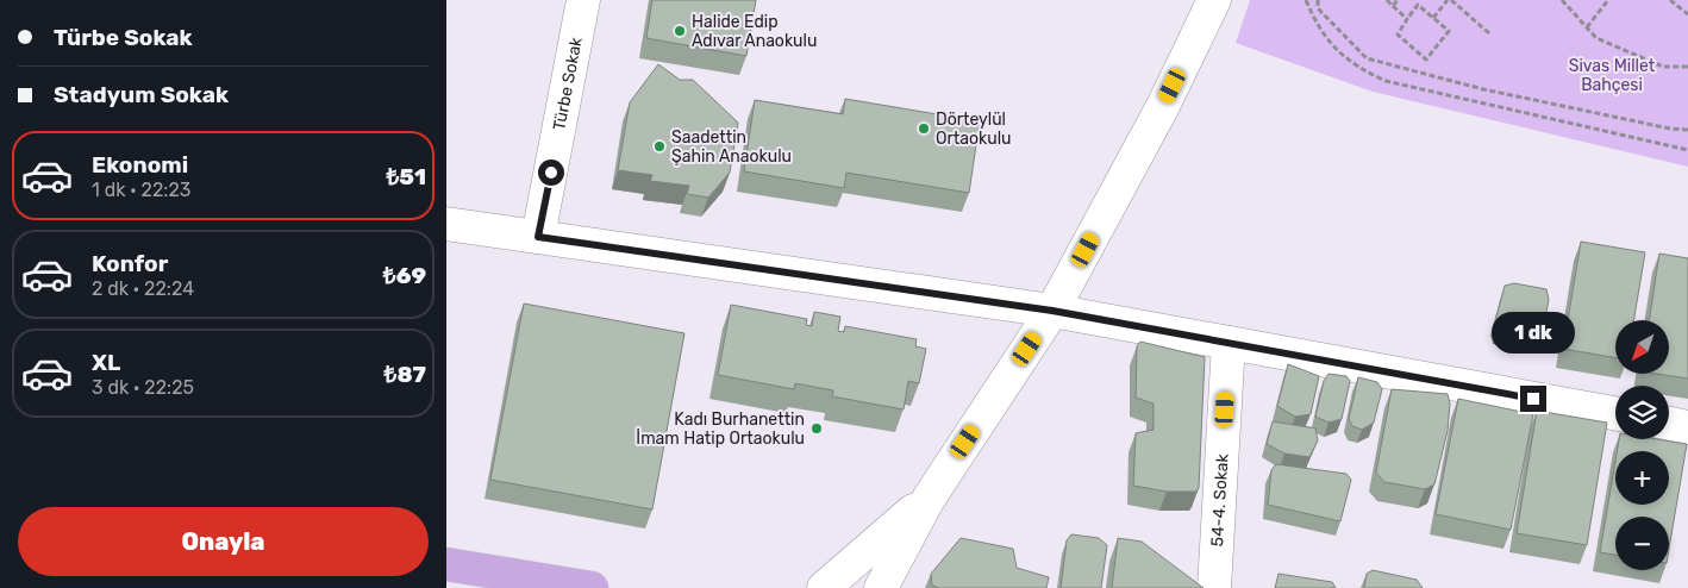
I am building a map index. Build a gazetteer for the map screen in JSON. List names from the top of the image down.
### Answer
{
  "streets": {
    "street": ["Türbe Sokak", "54-4. Sokak"]
  },
  "parks": ["Sivas Millet Bahçesi"],
  "places": [
    "Halide Edip Adıvar Anaokulu",
    "Dörteylül Ortaokulu",
    "Saadettin Şahin Anaokulu",
    "Kadı Burhanettin İmam Hatip Ortaokulu"
  ],
  "north": "bottom left",
  "page": {
    "banner": ["Türbe Sokak", "Stadyum Sokak"],
    "list": [
      {
        "name": "Ekonomi",
        "note": "1 dk · 22:23",
        "value": "₺51"
      },
      {
        "name": "Konfor",
        "note": "2 dk · 22:24",
        "value": "₺69"
      },
      {
        "name": "XL",
        "note": "3 dk · 22:25",
        "value": "₺87"
      }
    ],
    "bubble": "1 dk",
    "map_buttons": ["+", "−"],
    "buttons": "Onayla"
  }
}
